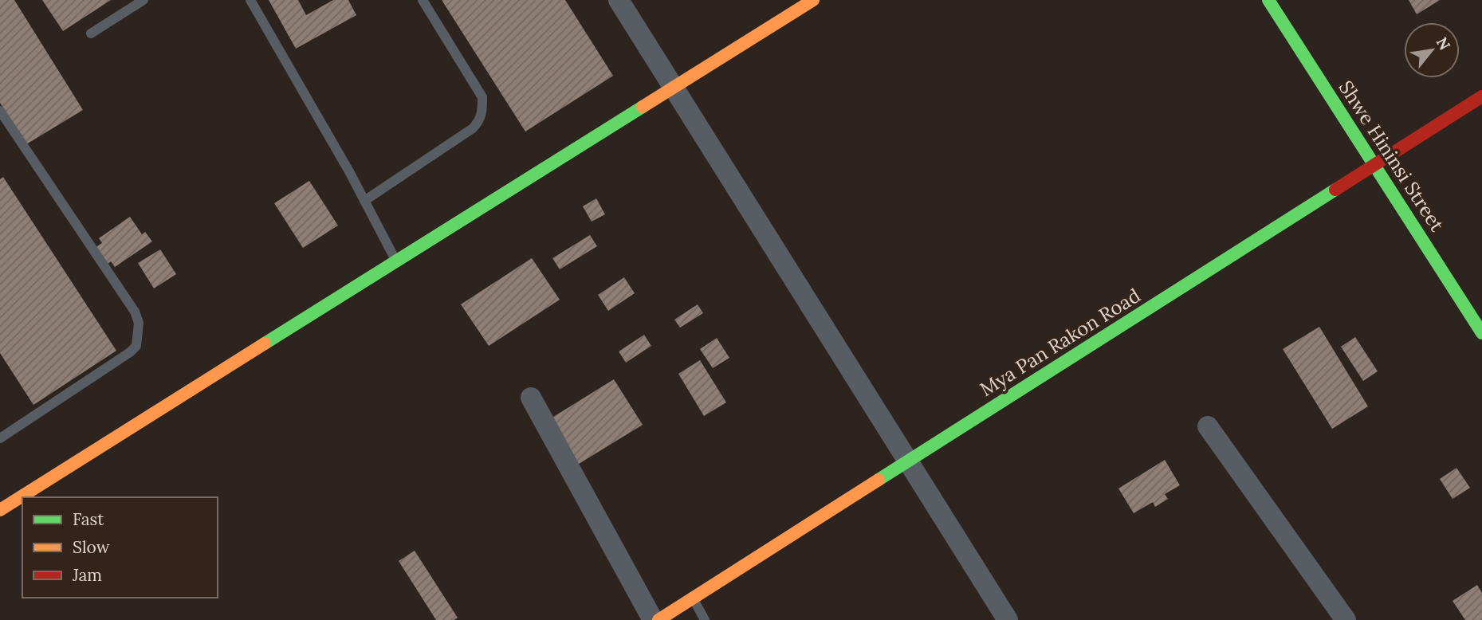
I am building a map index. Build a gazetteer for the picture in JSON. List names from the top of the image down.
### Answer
{
  "streets": {
    "street": ["Shwe Hininsi Street", "Mya Pan Rakon Road"]
  },
  "crossings": [
    ["Shwe Hininsi Street", "Mya Pan Rakon Road"]
  ],
  "legend": ["Fast", "Slow", "Jam"],
  "north": "top right"
}
